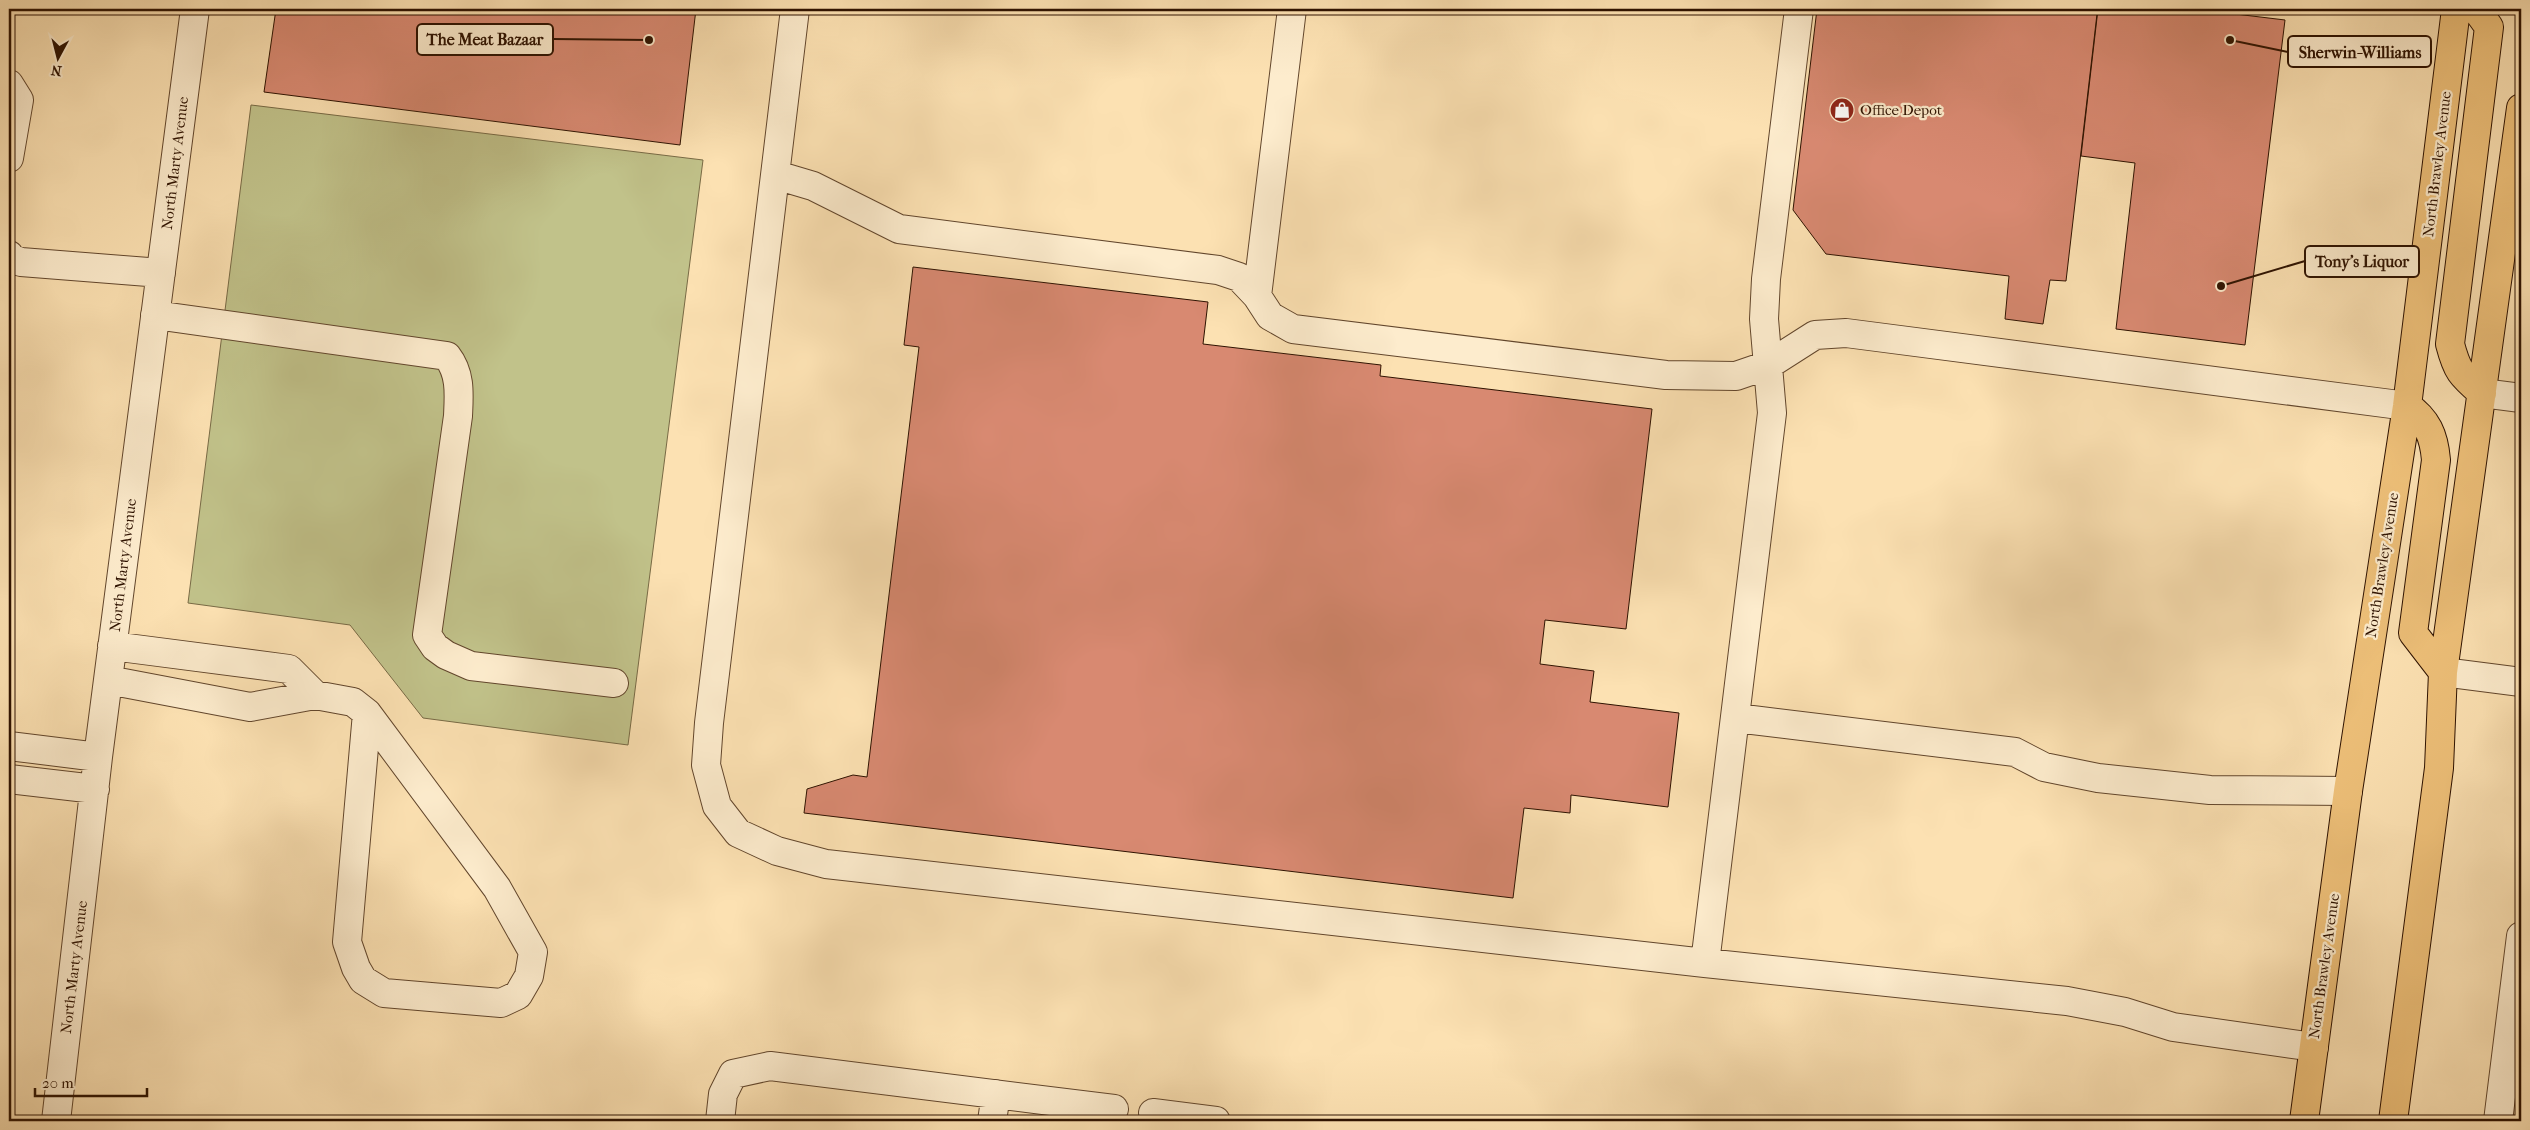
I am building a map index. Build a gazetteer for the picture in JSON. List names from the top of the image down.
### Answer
{
  "streets": {
    "main road": ["North Brawley Avenue"],
    "street": ["North Marty Avenue"]
  },
  "places": {
    "other": ["The Meat Bazaar", "Sherwin-Williams", "Tony's Liquor"],
    "shop": ["Office Depot"]
  },
  "scale_bar": "20 m",
  "north": "bottom"
}
